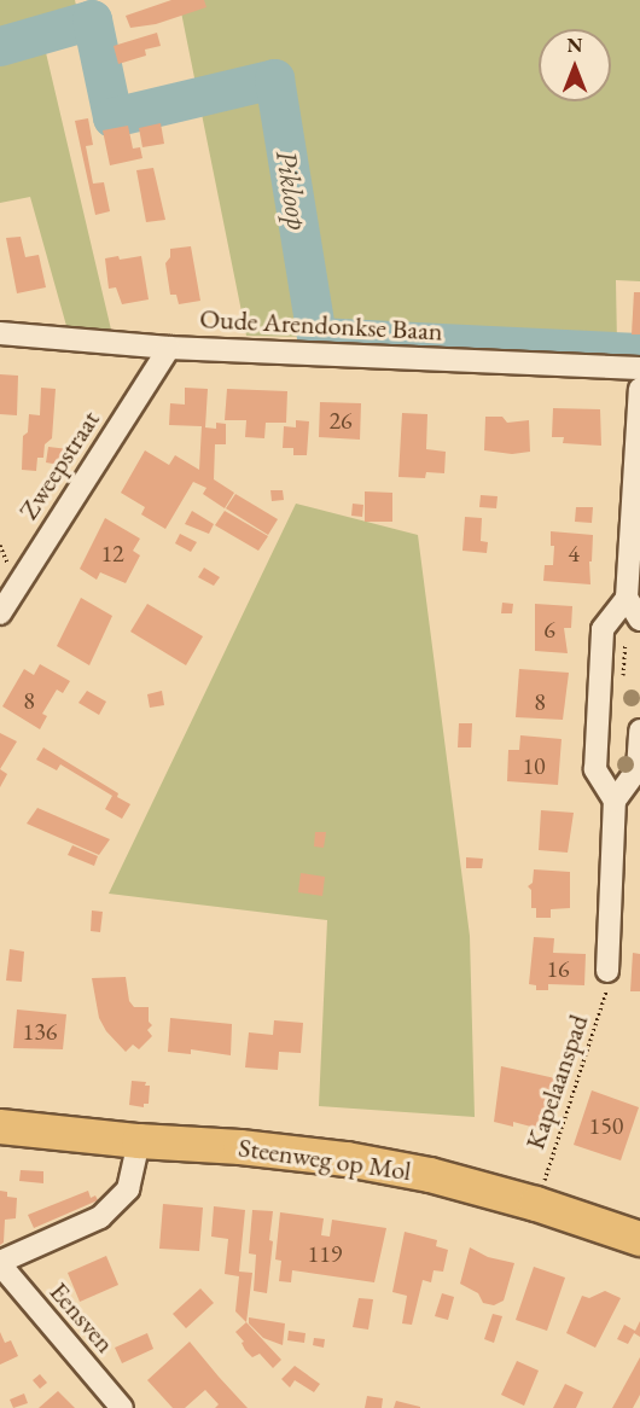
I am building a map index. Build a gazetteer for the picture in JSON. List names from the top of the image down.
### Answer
{
  "streets": {
    "main road": ["Steenweg op Mol"],
    "street": ["Oude Arendonkse Baan", "Zweepstraat", "Eensven"],
    "path": ["Kapelaanspad"]
  },
  "crossings": [
    ["Oude Arendonkse Baan", "Zweepstraat"],
    ["Kapelaanspad", "Steenweg op Mol"]
  ],
  "water": ["Pikloop"],
  "house_numbers": [
    "26",
    "12",
    "4",
    "6",
    "8",
    "8",
    "10",
    "16",
    "136",
    "150",
    "119"
  ],
  "north": "top"
}
